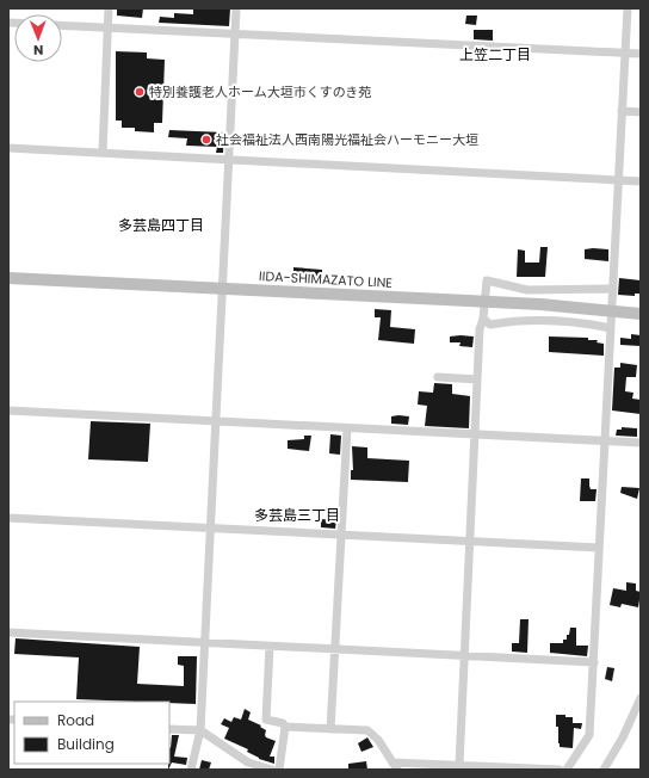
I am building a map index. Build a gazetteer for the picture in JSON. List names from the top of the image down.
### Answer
{
  "streets": {
    "main road": ["IIDA-SHIMAZATO LINE"]
  },
  "districts": ["上笠二丁目", "多芸島四丁目", "多芸島三丁目"],
  "places": ["特別養護老人ホーム大垣市くすのき苑", "社会福祉法人西南陽光福祉会ハーモニー大垣"],
  "legend": ["Road", "Building"],
  "north": "bottom"
}
